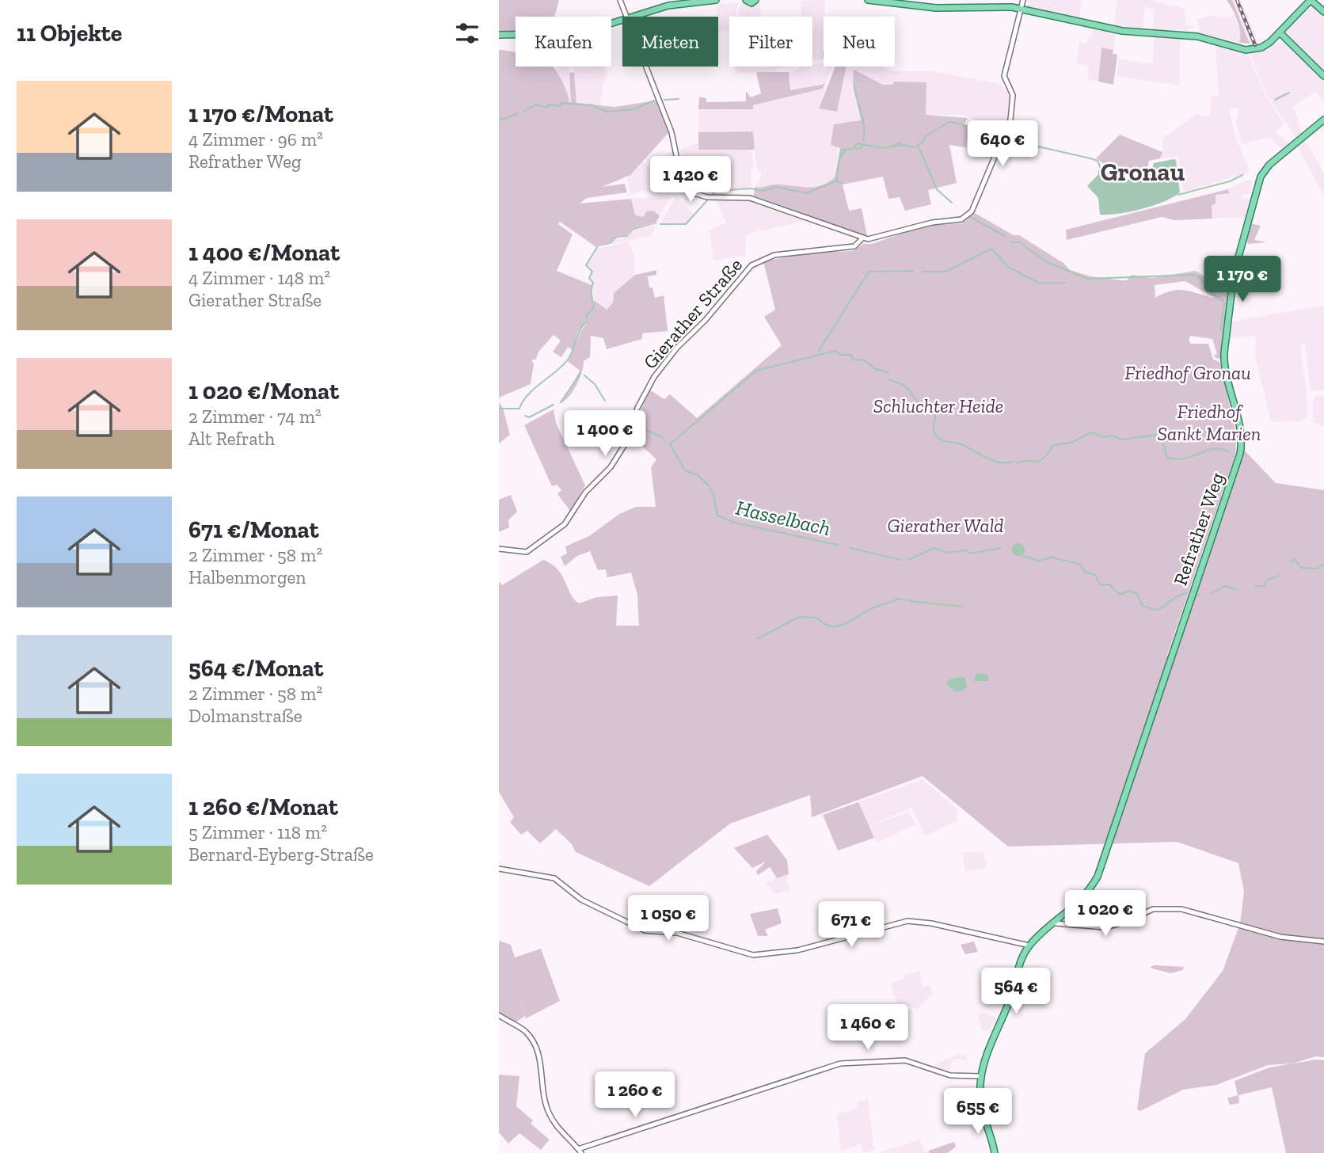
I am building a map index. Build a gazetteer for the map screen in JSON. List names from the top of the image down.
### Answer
{
  "streets": {
    "main road": ["Refrather Weg"],
    "street": ["Gierather Straße"]
  },
  "districts": ["Gronau"],
  "water": ["Hasselbach"],
  "parks": [
    "Friedhof Gronau",
    "Schluchter Heide",
    "Friedhof Sankt Marien",
    "Gierather Wald"
  ],
  "page": {
    "heading": "11 Objekte",
    "chip": [
      "Kaufen",
      "Mieten",
      "Filter",
      "Neu"
    ],
    "list": [
      {
        "name": "1 170 €/Monat",
        "note": "4 Zimmer · 96 m² · Refrather Weg"
      },
      {
        "name": "1 400 €/Monat",
        "note": "4 Zimmer · 148 m² · Gierather Straße"
      },
      {
        "name": "1 020 €/Monat",
        "note": "2 Zimmer · 74 m² · Alt Refrath"
      },
      {
        "name": "671 €/Monat",
        "note": "2 Zimmer · 58 m² · Halbenmorgen"
      },
      {
        "name": "564 €/Monat",
        "note": "2 Zimmer · 58 m² · Dolmanstraße"
      },
      {
        "name": "1 260 €/Monat",
        "note": "5 Zimmer · 118 m² · Bernard-Eyberg-Straße"
      }
    ],
    "price": [
      "640 €",
      "1 420 €",
      "1 170 €",
      "1 400 €",
      "1 020 €",
      "1 050 €",
      "671 €",
      "564 €",
      "1 460 €",
      "1 260 €",
      "655 €"
    ]
  }
}
